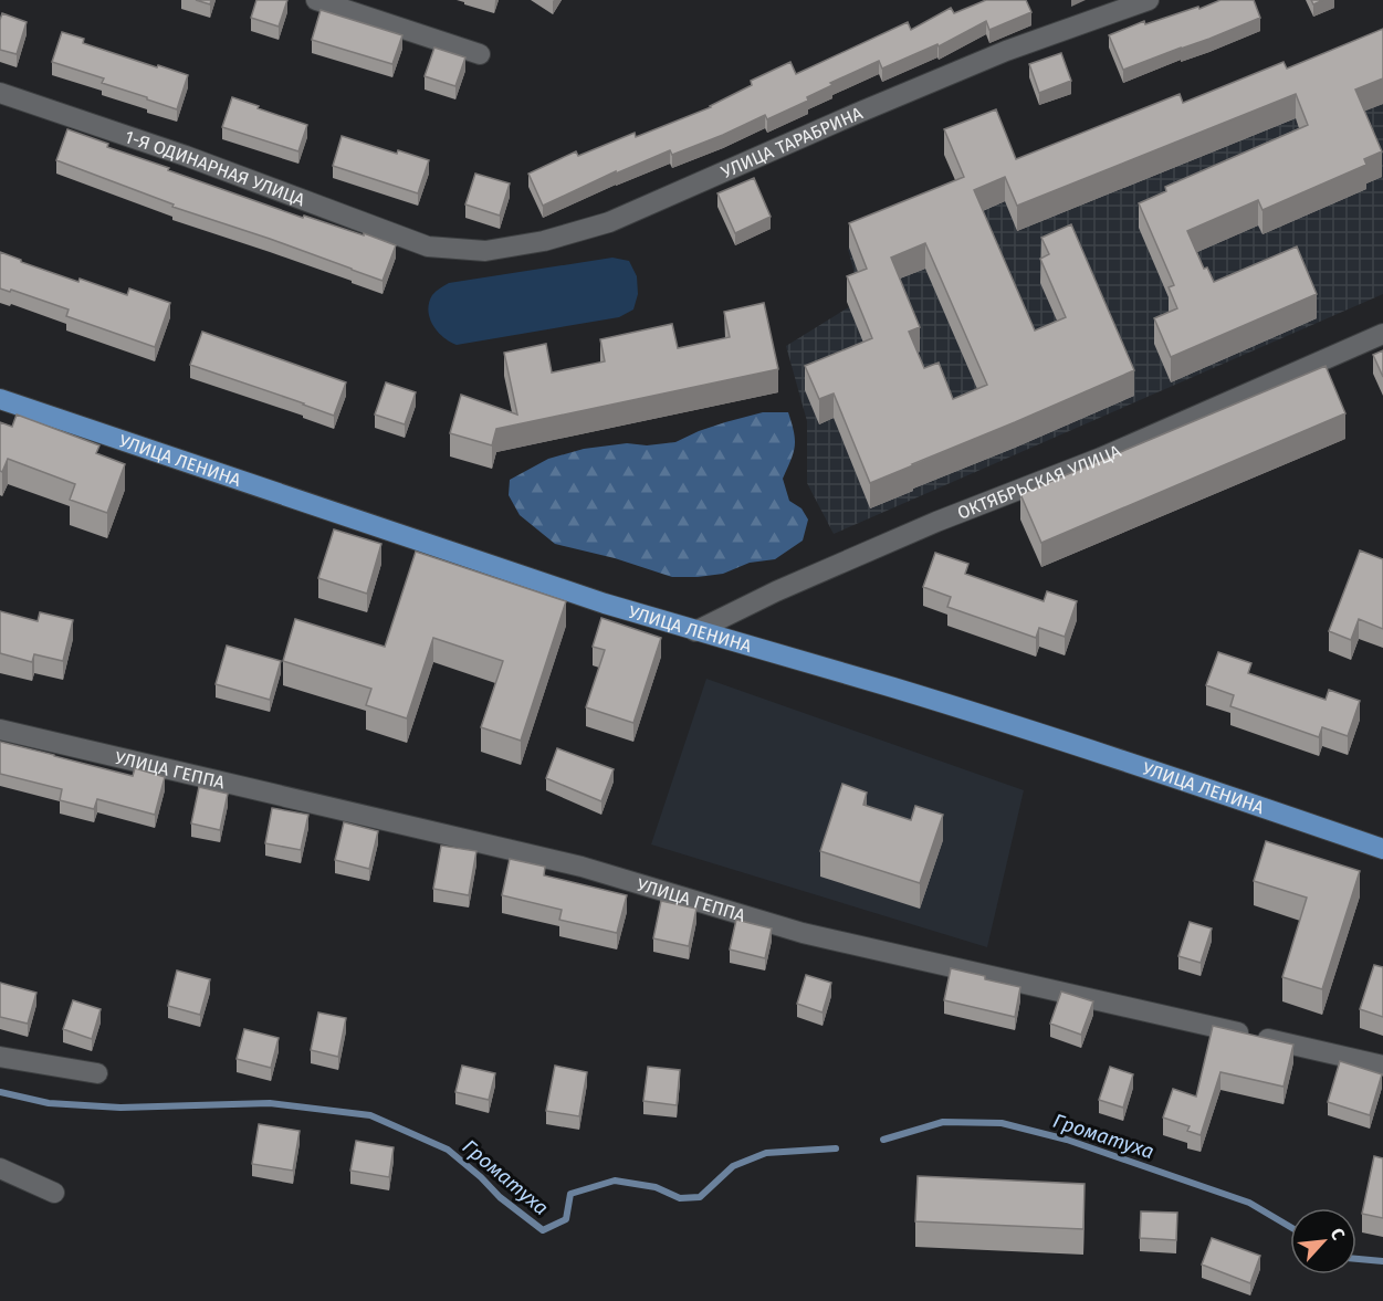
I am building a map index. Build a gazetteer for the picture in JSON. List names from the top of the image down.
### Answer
{
  "streets": {
    "main road": ["УЛИЦА ЛЕНИНА"],
    "street": [
      "УЛИЦА ТАРАБРИНА",
      "1-Я ОДИНАРНАЯ УЛИЦА",
      "ОКТЯБРЬСКАЯ УЛИЦА",
      "УЛИЦА ГЕППА"
    ]
  },
  "crossings": [
    ["УЛИЦА ТАРАБРИНА", "1-Я ОДИНАРНАЯ УЛИЦА"],
    ["УЛИЦА ЛЕНИНА", "ОКТЯБРЬСКАЯ УЛИЦА"]
  ],
  "water": ["Громатуха"],
  "north": "top right"
}
